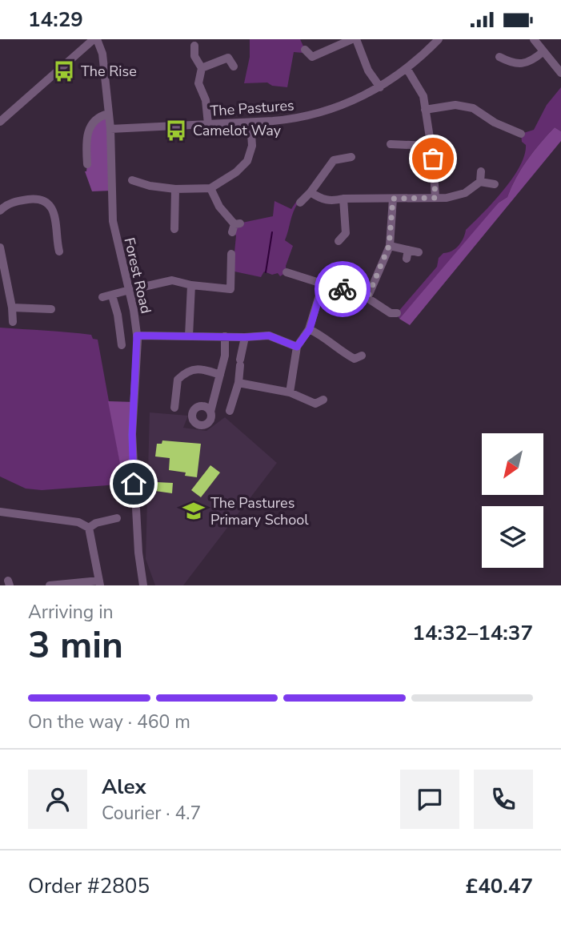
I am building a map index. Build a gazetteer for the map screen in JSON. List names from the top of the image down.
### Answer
{
  "streets": {
    "street": ["The Pastures", "Forest Road"]
  },
  "crossings": [
    ["The Pastures", "Forest Road"]
  ],
  "places": {
    "bus stop": ["The Rise", "Camelot Way"],
    "school or university": ["The Pastures Primary School"]
  },
  "north": "bottom left",
  "page": {
    "status": "14:29",
    "heading": ["3 min", "Arriving in", "14:32–14:37"],
    "panel": [
      "Alex",
      "Courier · 4.7",
      "Order #2805",
      "£40.47"
    ],
    "bar": "On the way · 460 m"
  }
}
